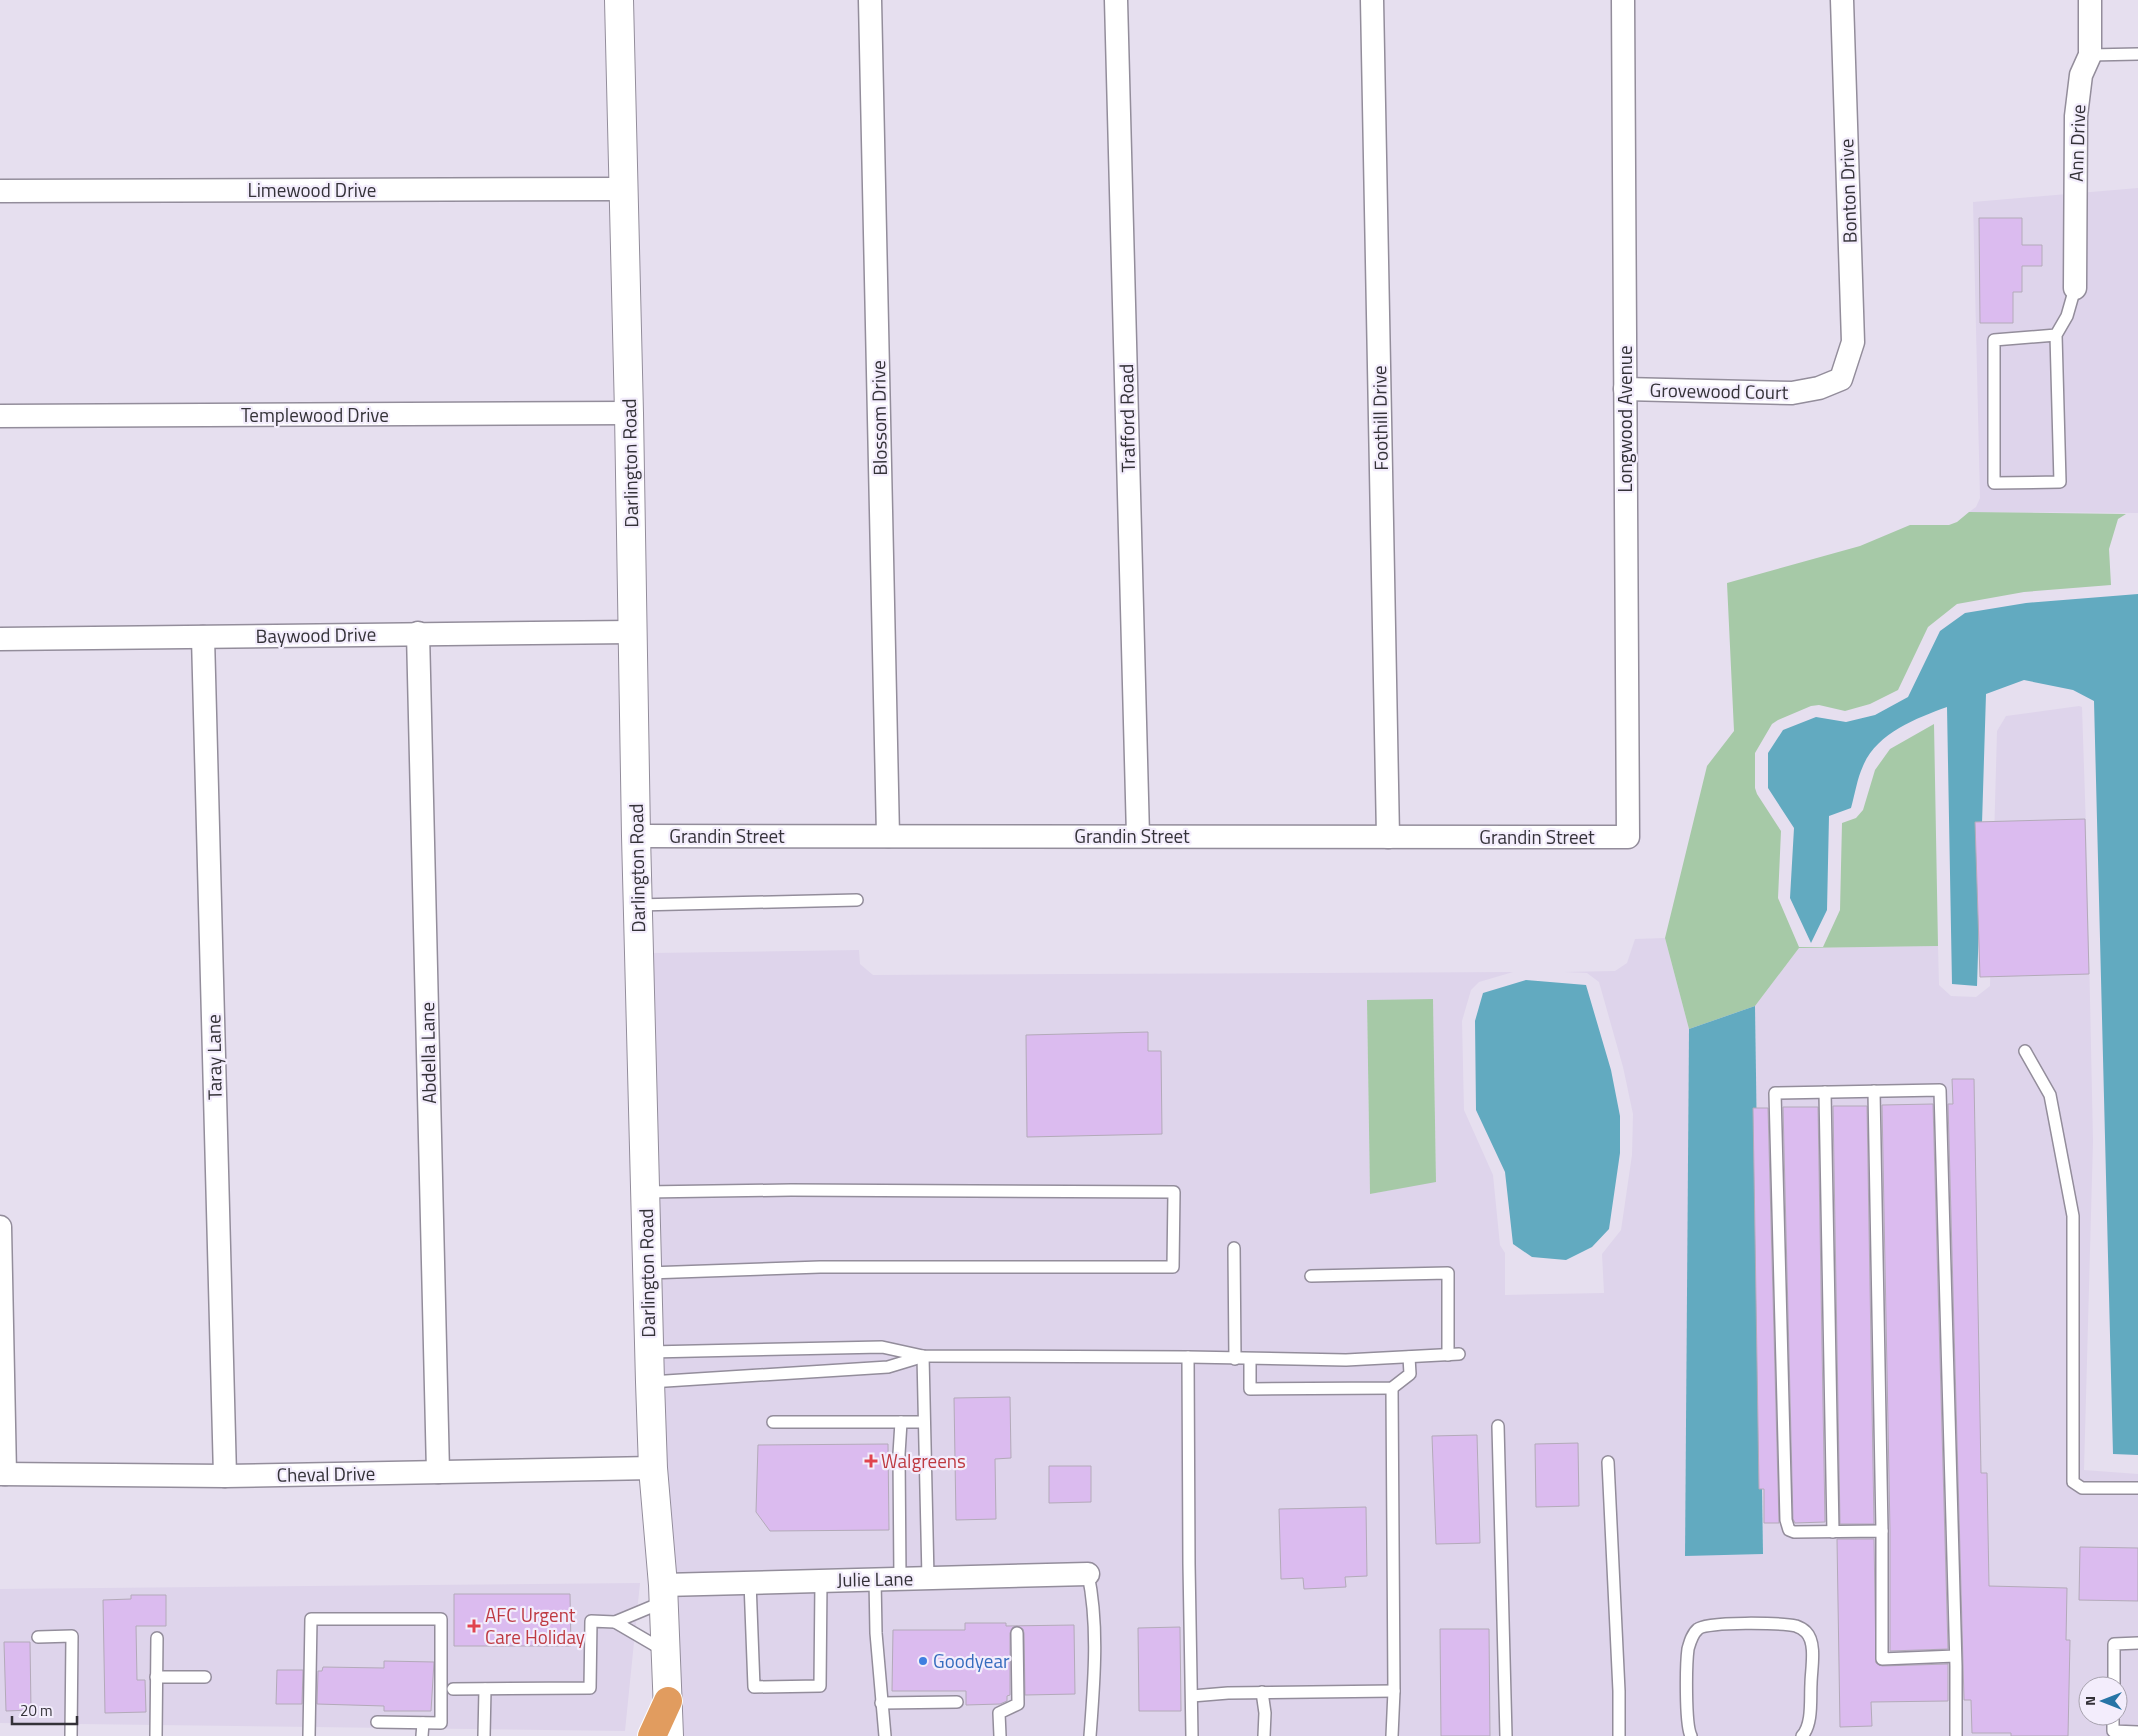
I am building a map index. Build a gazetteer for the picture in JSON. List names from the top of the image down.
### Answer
{
  "streets": {
    "street": [
      "Ann Drive",
      "Limewood Drive",
      "Bonton Drive",
      "Grovewood Court",
      "Templewood Drive",
      "Blossom Drive",
      "Trafford Road",
      "Foothill Drive",
      "Longwood Avenue",
      "Darlington Road",
      "Baywood Drive",
      "Grandin Street",
      "Abdella Lane",
      "Taray Lane",
      "Cheval Drive",
      "Julie Lane"
    ]
  },
  "crossings": [
    ["Limewood Drive", "Darlington Road"],
    ["Bonton Drive", "Grovewood Court"],
    ["Grovewood Court", "Longwood Avenue"],
    ["Templewood Drive", "Darlington Road"],
    ["Blossom Drive", "Grandin Street"],
    ["Trafford Road", "Grandin Street"],
    ["Foothill Drive", "Grandin Street"],
    ["Longwood Avenue", "Grandin Street"],
    ["Darlington Road", "Baywood Drive"],
    ["Darlington Road", "Grandin Street"],
    ["Darlington Road", "Cheval Drive"],
    ["Darlington Road", "Julie Lane"],
    ["Baywood Drive", "Abdella Lane"],
    ["Baywood Drive", "Taray Lane"],
    ["Abdella Lane", "Cheval Drive"],
    ["Taray Lane", "Cheval Drive"]
  ],
  "places": {
    "health": ["Walgreens", "AFC Urgent Care Holiday"],
    "other": ["Goodyear"]
  },
  "scale_bar": "20 m",
  "north": "left"
}
